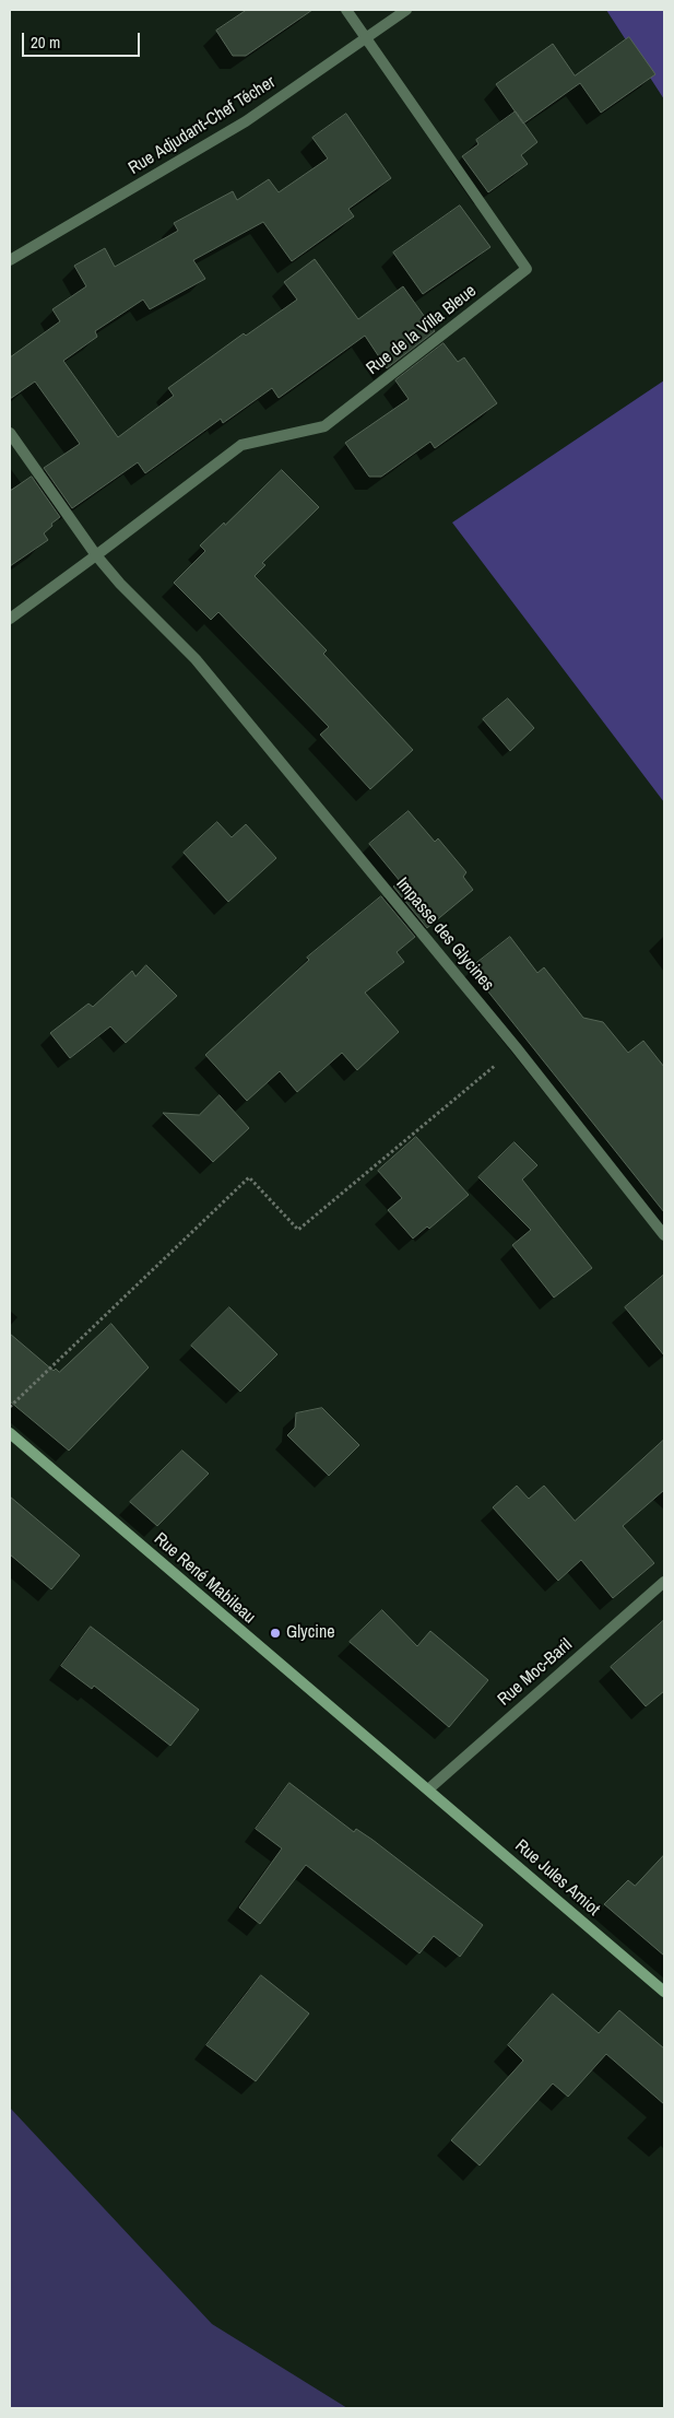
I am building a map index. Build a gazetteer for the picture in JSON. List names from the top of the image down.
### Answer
{
  "streets": {
    "main road": ["Rue René Mabileau", "Rue Jules Amiot"],
    "street": [
      "Rue Adjudant-Chef Técher",
      "Rue de la Villa Bleue",
      "Impasse des Glycines",
      "Rue Moc-Baril"
    ]
  },
  "crossings": [
    ["Rue Adjudant-Chef Técher", "Rue de la Villa Bleue"],
    ["Rue de la Villa Bleue", "Impasse des Glycines"],
    ["Rue René Mabileau", "Rue Moc-Baril"],
    ["Rue René Mabileau", "Rue Jules Amiot"],
    ["Rue Moc-Baril", "Rue Jules Amiot"]
  ],
  "places": ["Glycine"],
  "scale_bar": "20 m"
}
